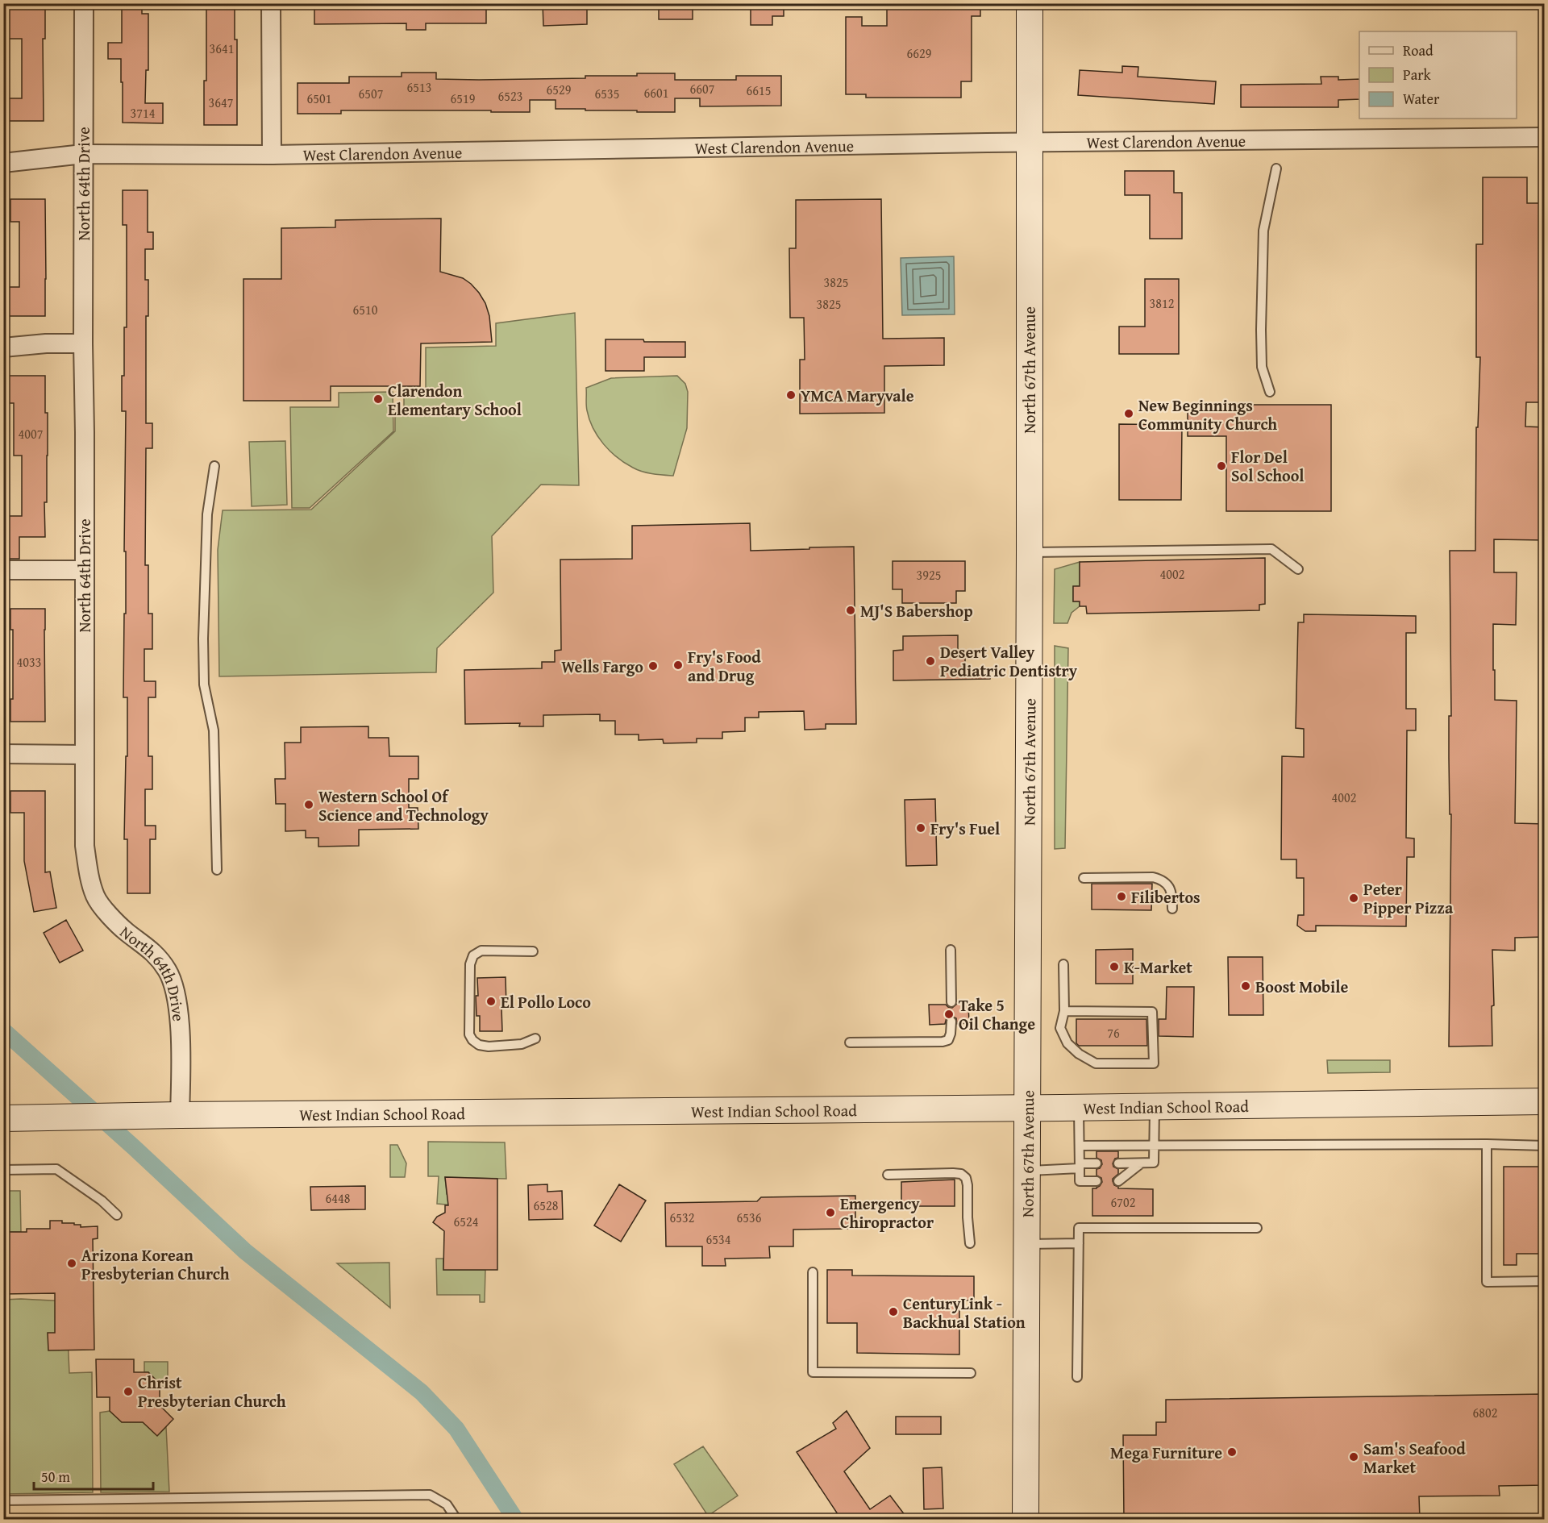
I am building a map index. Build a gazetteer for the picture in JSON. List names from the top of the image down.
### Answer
{
  "streets": {
    "main road": ["North 67th Avenue", "West Indian School Road"],
    "street": ["West Clarendon Avenue", "North 64th Drive"]
  },
  "crossings": [
    ["West Clarendon Avenue", "North 64th Drive"],
    ["West Clarendon Avenue", "North 67th Avenue"],
    ["North 64th Drive", "West Indian School Road"],
    ["North 67th Avenue", "West Indian School Road"]
  ],
  "places": [
    "YMCA Maryvale",
    "Clarendon Elementary School",
    "New Beginnings Community Church",
    "Flor Del Sol School",
    "MJ'S Babershop",
    "Desert Valley Pediatric Dentistry",
    "Fry's Food and Drug",
    "Wells Fargo",
    "Western School Of Science and Technology",
    "Fry's Fuel",
    "Filibertos",
    "Peter Pipper Pizza",
    "K-Market",
    "Boost Mobile",
    "El Pollo Loco",
    "Take 5 Oil Change",
    "Emergency Chiropractor",
    "Arizona Korean Presbyterian Church",
    "CenturyLink - Backhual Station",
    "Christ Presbyterian Church",
    "Mega Furniture",
    "Sam's Seafood Market"
  ],
  "house_numbers": [
    "3641",
    "6629",
    "6513",
    "6607",
    "6529",
    "6615",
    "6601",
    "6507",
    "6535",
    "6523",
    "6501",
    "6519",
    "3647",
    "3714",
    "3825",
    "3812",
    "3825",
    "6510",
    "4007",
    "4002",
    "3925",
    "4033",
    "4002",
    "76",
    "6448",
    "6702",
    "6528",
    "6532",
    "6536",
    "6524",
    "6534",
    "6802"
  ],
  "legend": ["Road", "Park", "Water"],
  "scale_bar": "50 m"
}
